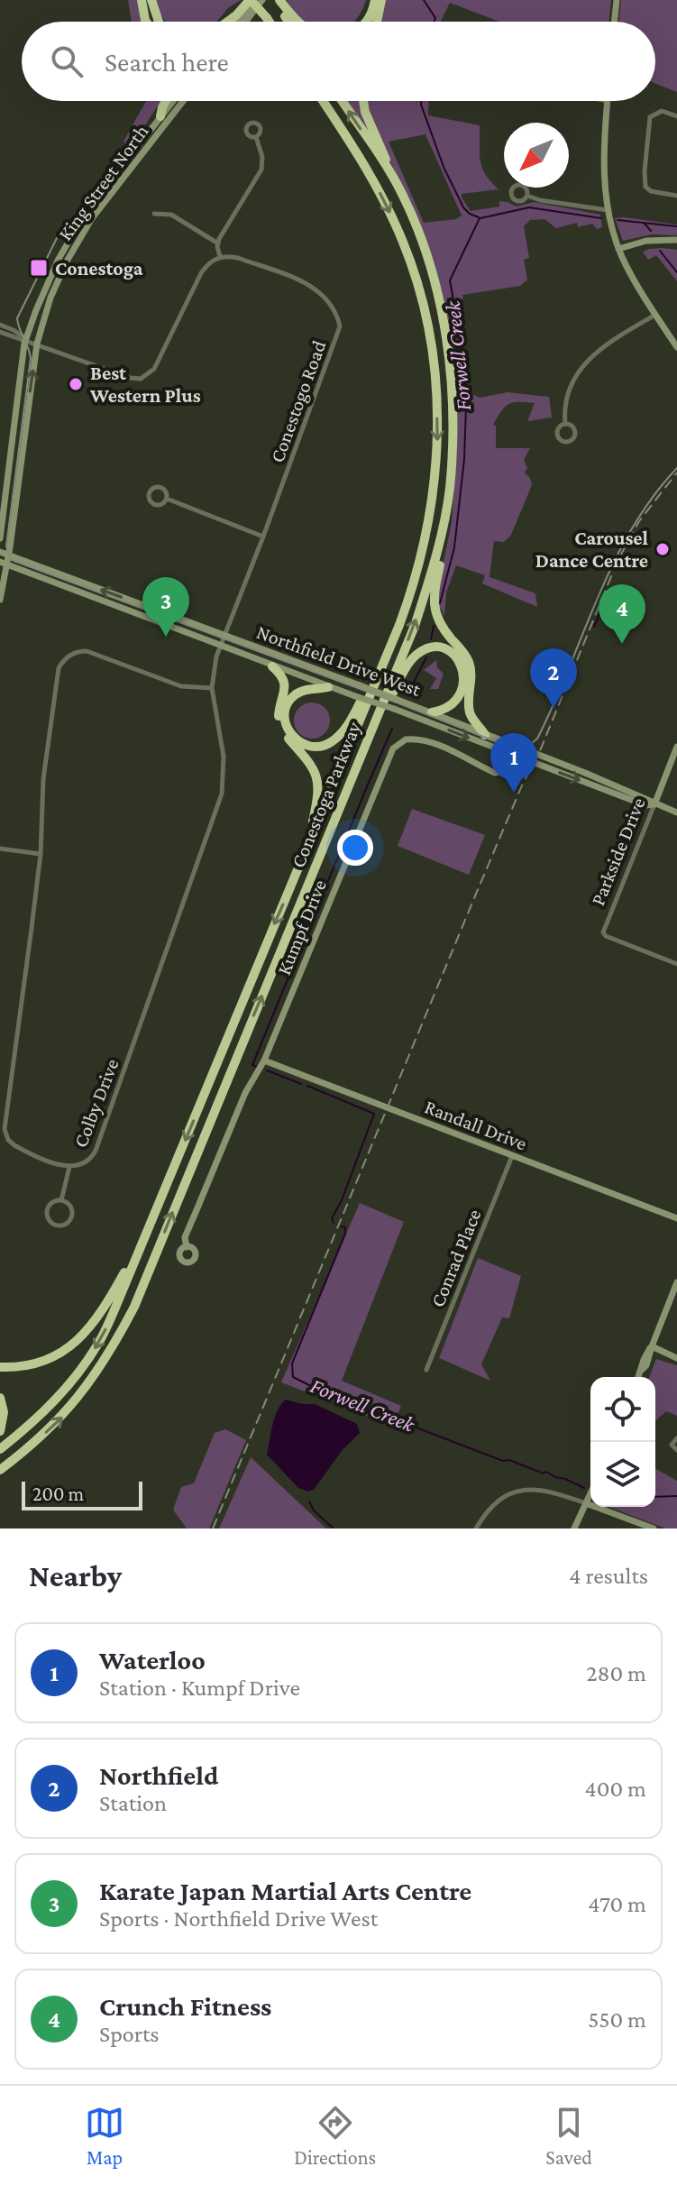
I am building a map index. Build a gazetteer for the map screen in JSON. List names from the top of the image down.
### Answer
{
  "streets": {
    "highway": ["Conestoga Parkway"],
    "main road": [
      "King Street North",
      "Northfield Drive West",
      "Parkside Drive",
      "Kumpf Drive",
      "Randall Drive"
    ],
    "street": ["Conestogo Road", "Colby Drive", "Conrad Place"]
  },
  "crossings": [
    ["King Street North", "Northfield Drive West"],
    ["Conestogo Road", "Northfield Drive West"],
    ["Conestogo Road", "Colby Drive"],
    ["Northfield Drive West", "Parkside Drive"],
    ["Northfield Drive West", "Kumpf Drive"],
    ["Northfield Drive West", "Colby Drive"],
    ["Kumpf Drive", "Randall Drive"],
    ["Randall Drive", "Conrad Place"]
  ],
  "water": ["Forwell Creek"],
  "places": {
    "transit": ["Conestoga"],
    "other": ["Best Western Plus", "Carousel Dance Centre"]
  },
  "scale_bar": "200 m",
  "north": "bottom left",
  "page": {
    "search": "Search here",
    "pins": [
      "3",
      "4",
      "2",
      "1"
    ],
    "scale": "200 m",
    "heading": ["Nearby", "4 results"],
    "list": [
      {
        "mark": "1",
        "name": "Waterloo",
        "note": "Station · Kumpf Drive",
        "value": "280 m"
      },
      {
        "mark": "2",
        "name": "Northfield",
        "note": "Station",
        "value": "400 m"
      },
      {
        "mark": "3",
        "name": "Karate Japan Martial Arts Centre",
        "note": "Sports · Northfield Drive West",
        "value": "470 m"
      },
      {
        "mark": "4",
        "name": "Crunch Fitness",
        "note": "Sports",
        "value": "550 m"
      }
    ],
    "nav": ["Map", "Directions", "Saved"]
  }
}
